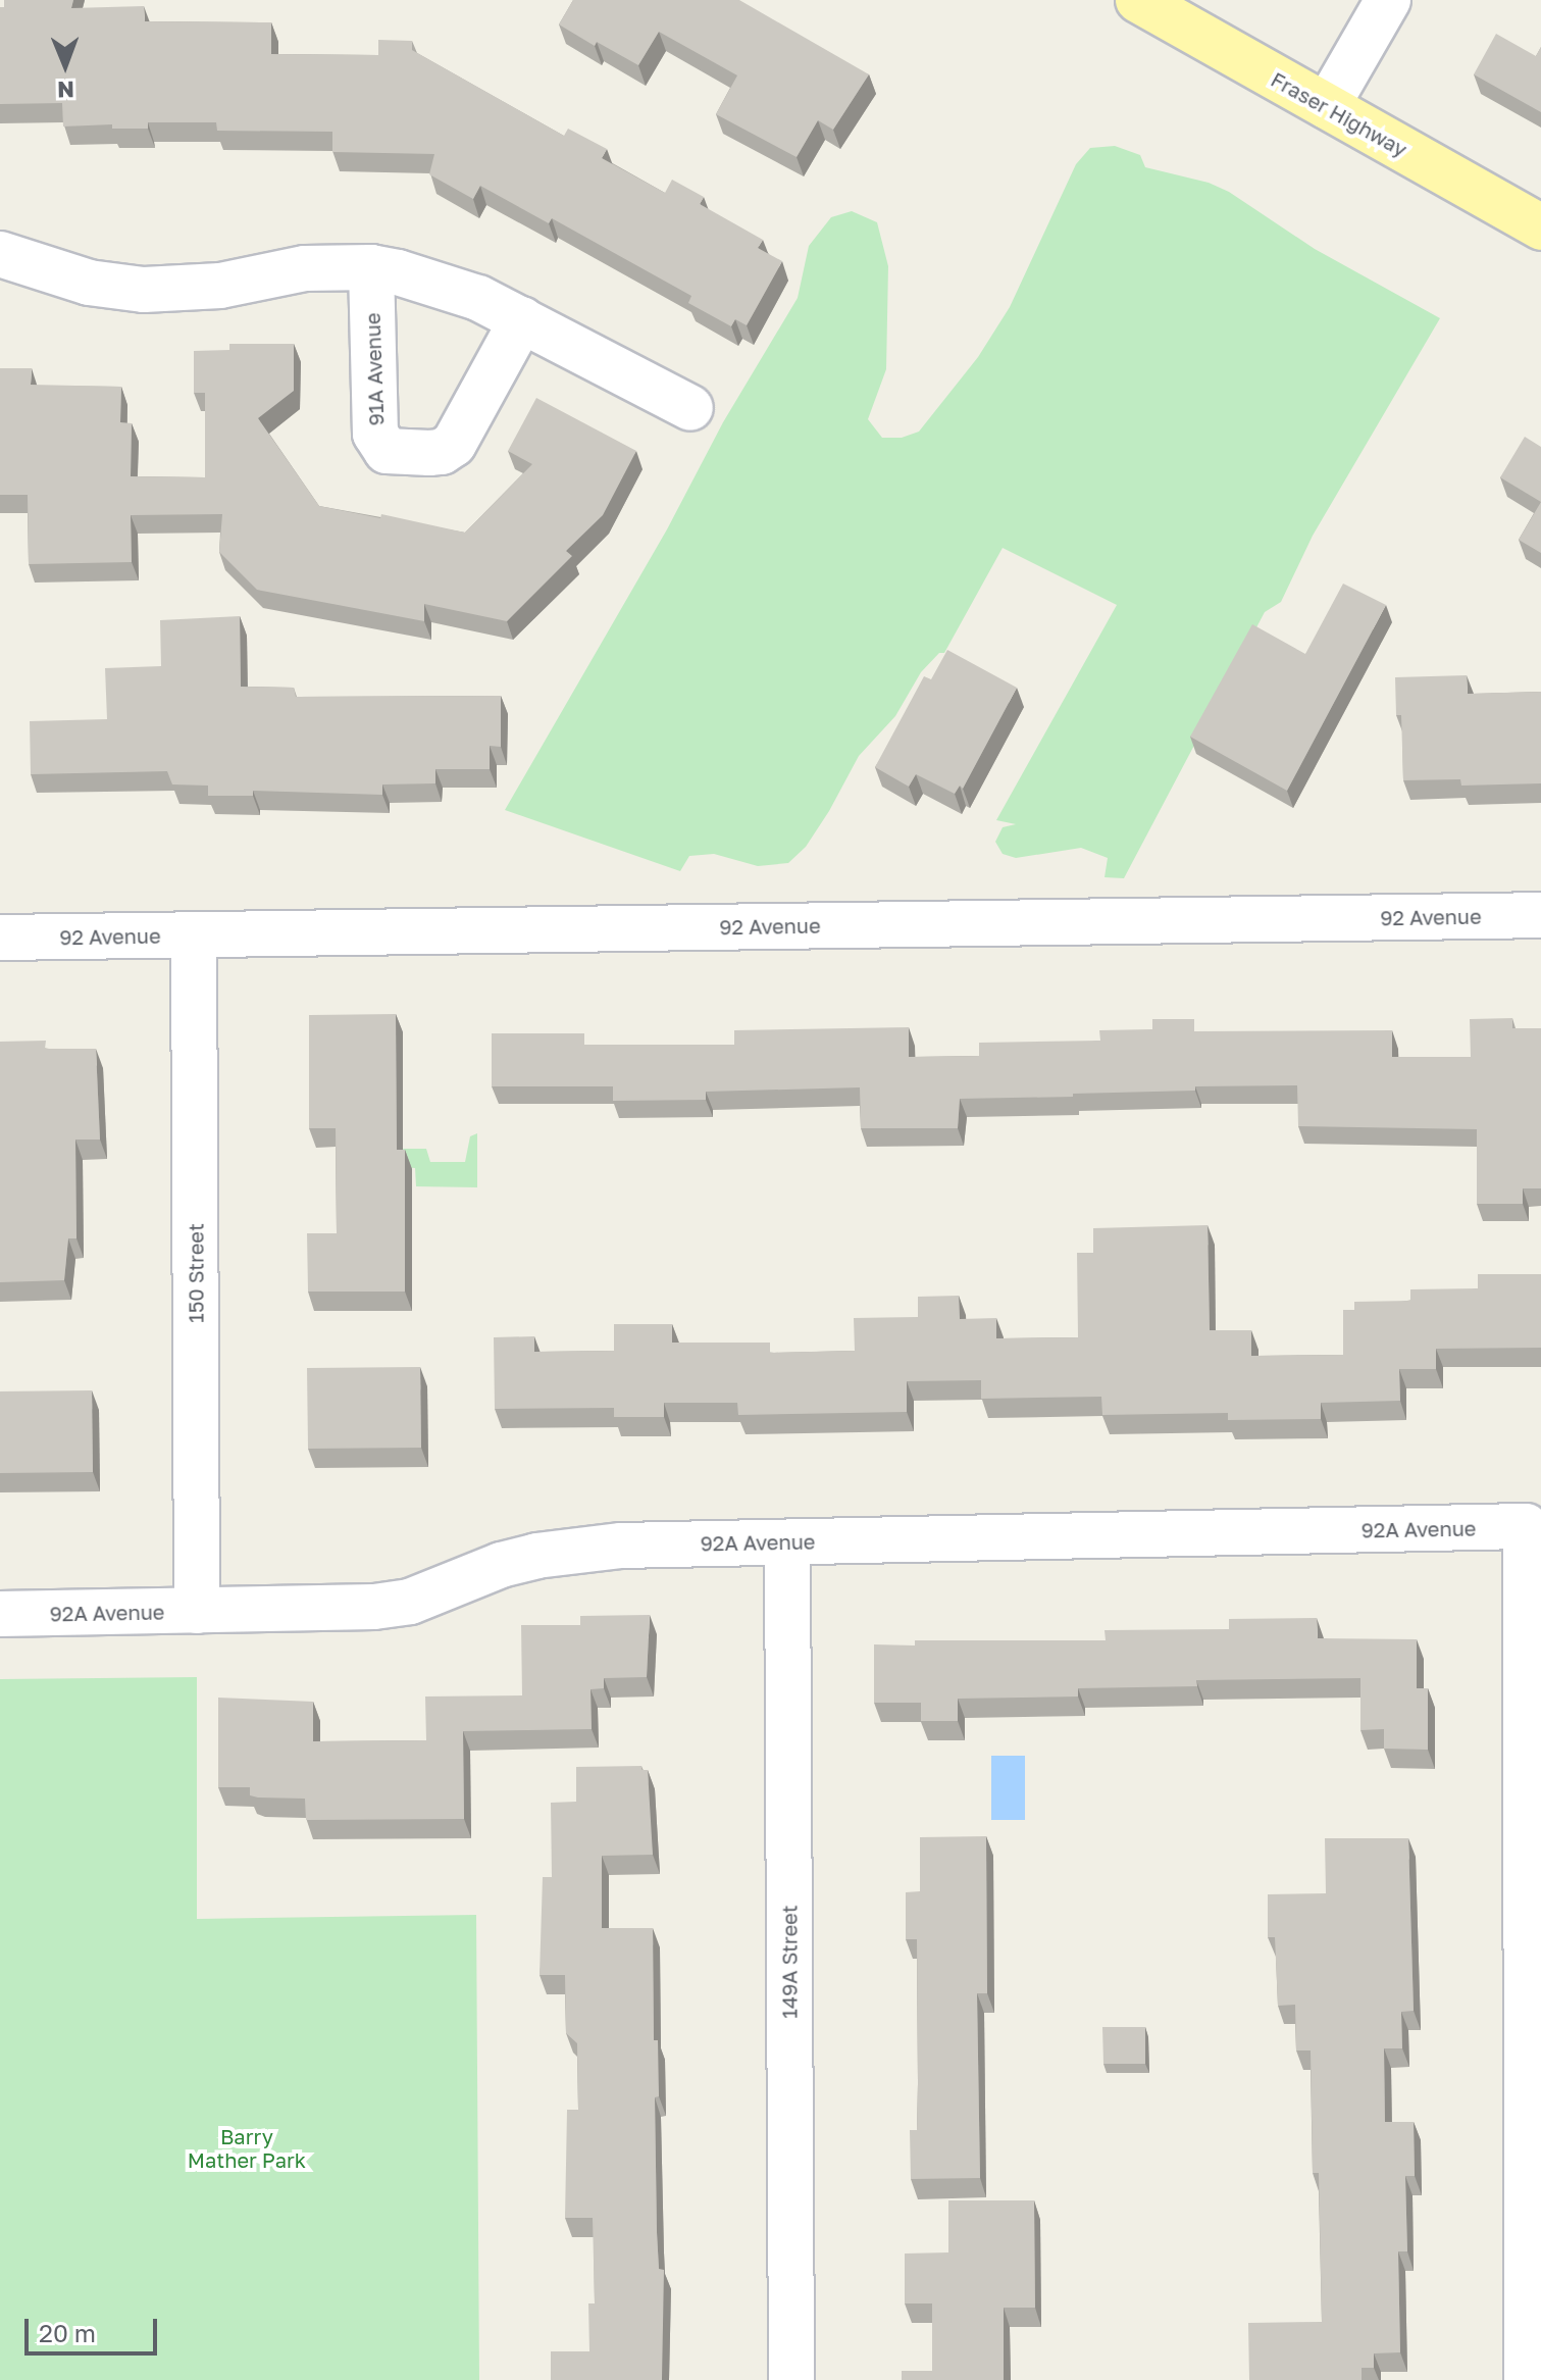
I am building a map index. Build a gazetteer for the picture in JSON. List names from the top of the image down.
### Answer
{
  "streets": {
    "main road": ["Fraser Highway"],
    "street": [
      "91A Avenue",
      "92 Avenue",
      "150 Street",
      "92A Avenue",
      "149A Street"
    ]
  },
  "crossings": [
    ["92 Avenue", "150 Street"],
    ["150 Street", "92A Avenue"],
    ["92A Avenue", "149A Street"]
  ],
  "parks": ["Barry Mather Park"],
  "scale_bar": "20 m",
  "north": "bottom"
}
